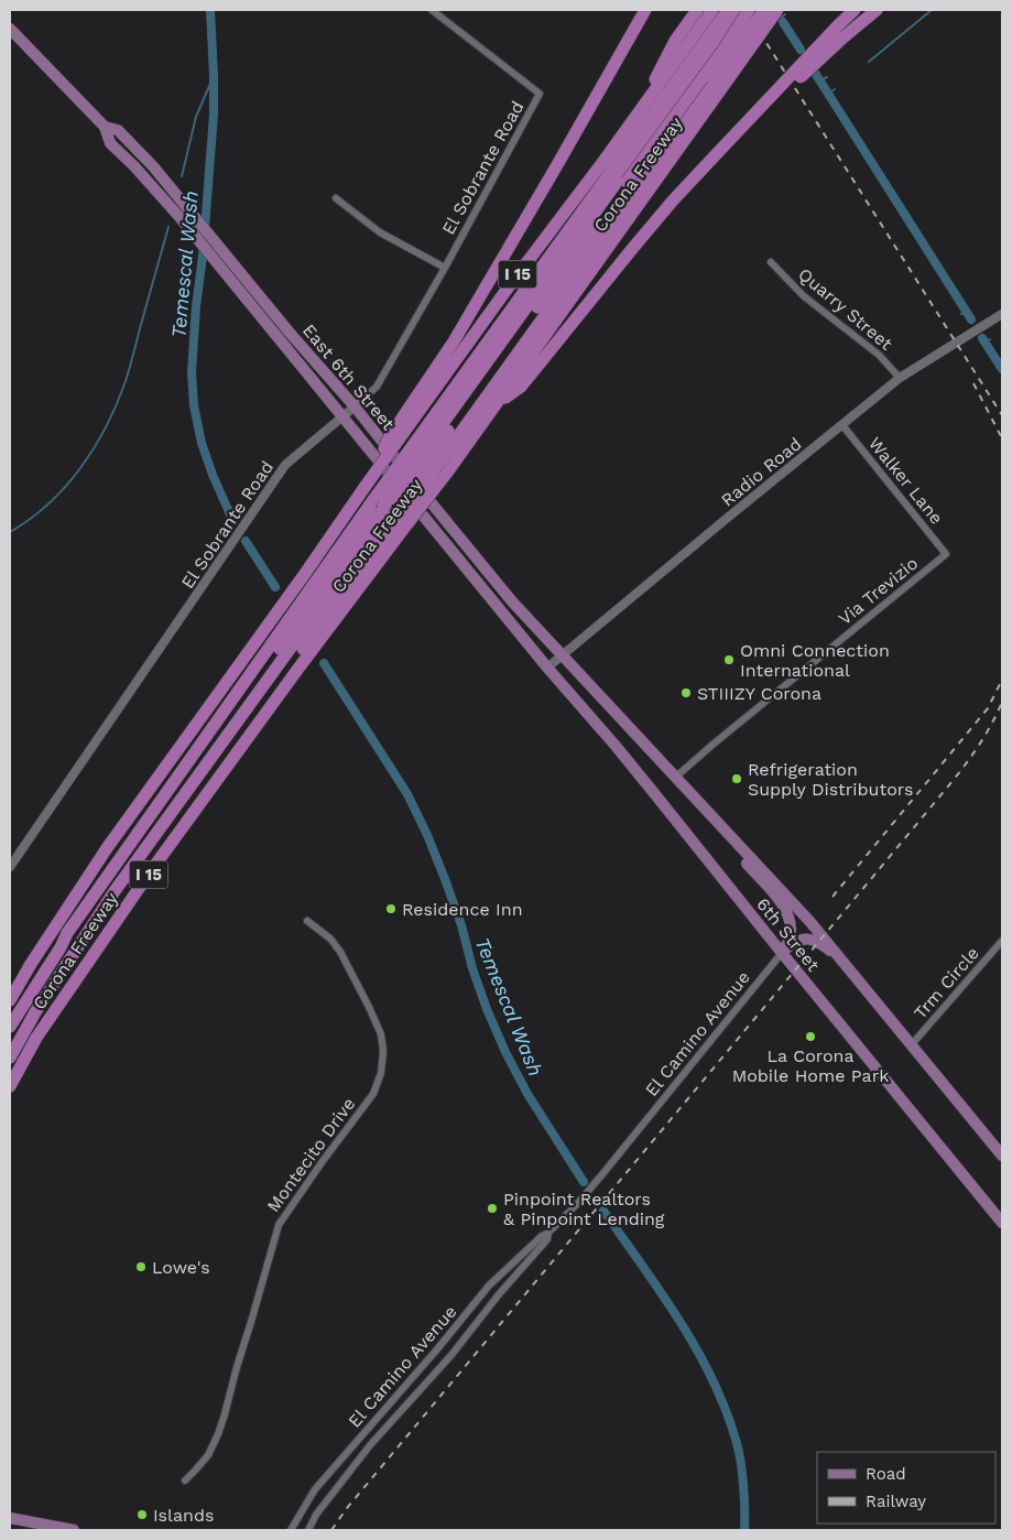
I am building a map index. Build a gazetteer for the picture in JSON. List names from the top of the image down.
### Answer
{
  "streets": {
    "highway": ["Corona Freeway", "I 15"],
    "main road": ["East 6th Street", "6th Street"],
    "street": [
      "El Sobrante Road",
      "Quarry Street",
      "Radio Road",
      "Walker Lane",
      "Via Trevizio",
      "Trm Circle",
      "El Camino Avenue",
      "Montecito Drive"
    ]
  },
  "crossings": [
    ["El Sobrante Road", "East 6th Street"],
    ["Quarry Street", "Radio Road"],
    ["East 6th Street", "Radio Road"],
    ["East 6th Street", "6th Street"],
    ["Radio Road", "Walker Lane"],
    ["Radio Road", "6th Street"],
    ["Walker Lane", "Via Trevizio"],
    ["Via Trevizio", "6th Street"],
    ["6th Street", "Trm Circle"],
    ["6th Street", "El Camino Avenue"]
  ],
  "water": ["Temescal Wash"],
  "places": [
    "Omni Connection International",
    "STIIIZY Corona",
    "Refrigeration Supply Distributors",
    "Residence Inn",
    "La Corona Mobile Home Park",
    "Pinpoint Realtors & Pinpoint Lending",
    "Lowe's",
    "Islands"
  ],
  "legend": ["Road", "Railway"]
}
